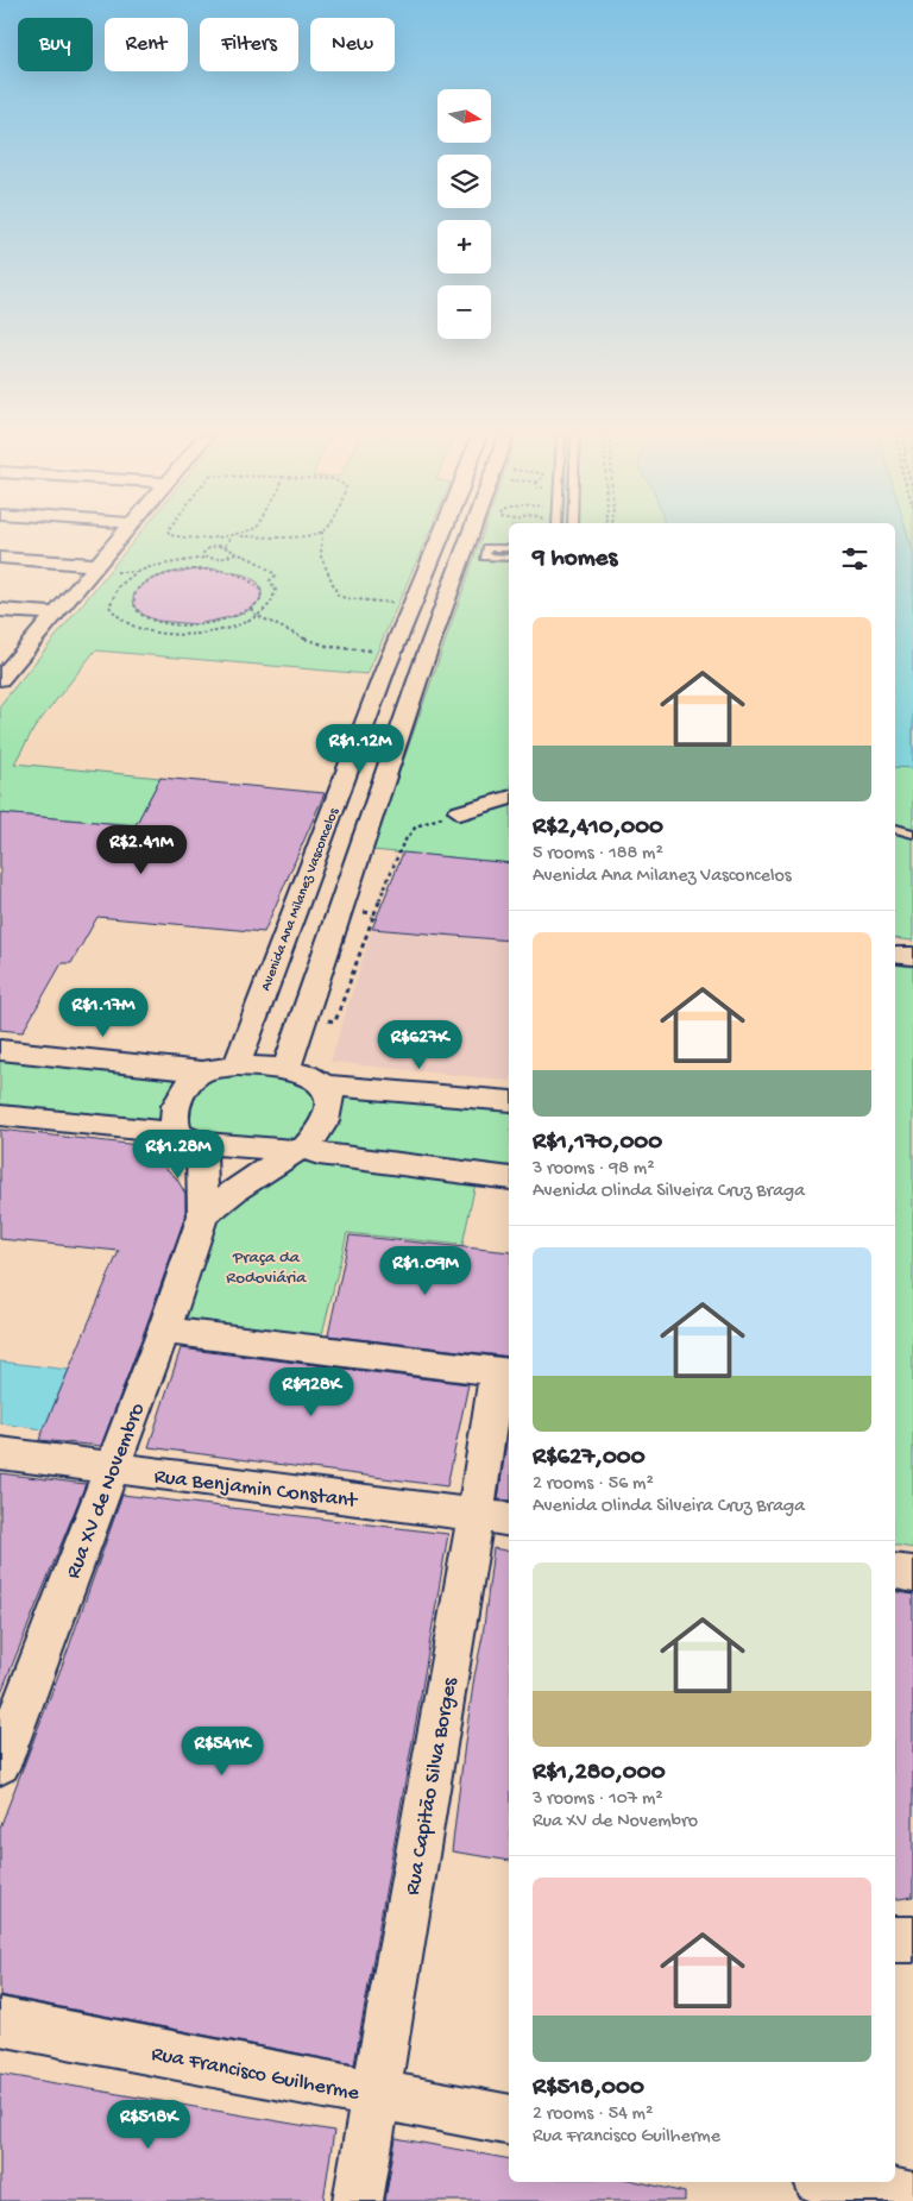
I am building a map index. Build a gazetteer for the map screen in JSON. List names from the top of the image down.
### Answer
{
  "streets": {
    "street": [
      "Avenida Ana Milanez Vasconcelos",
      "Rua Benjamin Constant",
      "Rua XV de Novembro",
      "Rua Capitão Silva Borges",
      "Rua Francisco Guilherme"
    ]
  },
  "crossings": [
    ["Rua Benjamin Constant", "Rua XV de Novembro"],
    ["Rua Benjamin Constant", "Rua Capitão Silva Borges"],
    ["Rua Capitão Silva Borges", "Rua Francisco Guilherme"]
  ],
  "parks": ["Praça da Rodoviária"],
  "north": "right",
  "page": {
    "chip": [
      "Buy",
      "Rent",
      "Filters",
      "New"
    ],
    "map_buttons": ["+", "−"],
    "heading": "9 homes",
    "list": [
      {
        "name": "R$2,410,000",
        "note": "5 rooms · 188 m² · Avenida Ana Milanez Vasconcelos"
      },
      {
        "name": "R$1,170,000",
        "note": "3 rooms · 98 m² · Avenida Olinda Silveira Cruz Braga"
      },
      {
        "name": "R$627,000",
        "note": "2 rooms · 56 m² · Avenida Olinda Silveira Cruz Braga"
      },
      {
        "name": "R$1,280,000",
        "note": "3 rooms · 107 m² · Rua XV de Novembro"
      },
      {
        "name": "R$518,000",
        "note": "2 rooms · 54 m² · Rua Francisco Guilherme"
      }
    ],
    "price": [
      "R$1.12M",
      "R$2.41M",
      "R$1.17M",
      "R$627K",
      "R$1.28M",
      "R$1.09M",
      "R$928K",
      "R$541K",
      "R$518K"
    ]
  }
}
